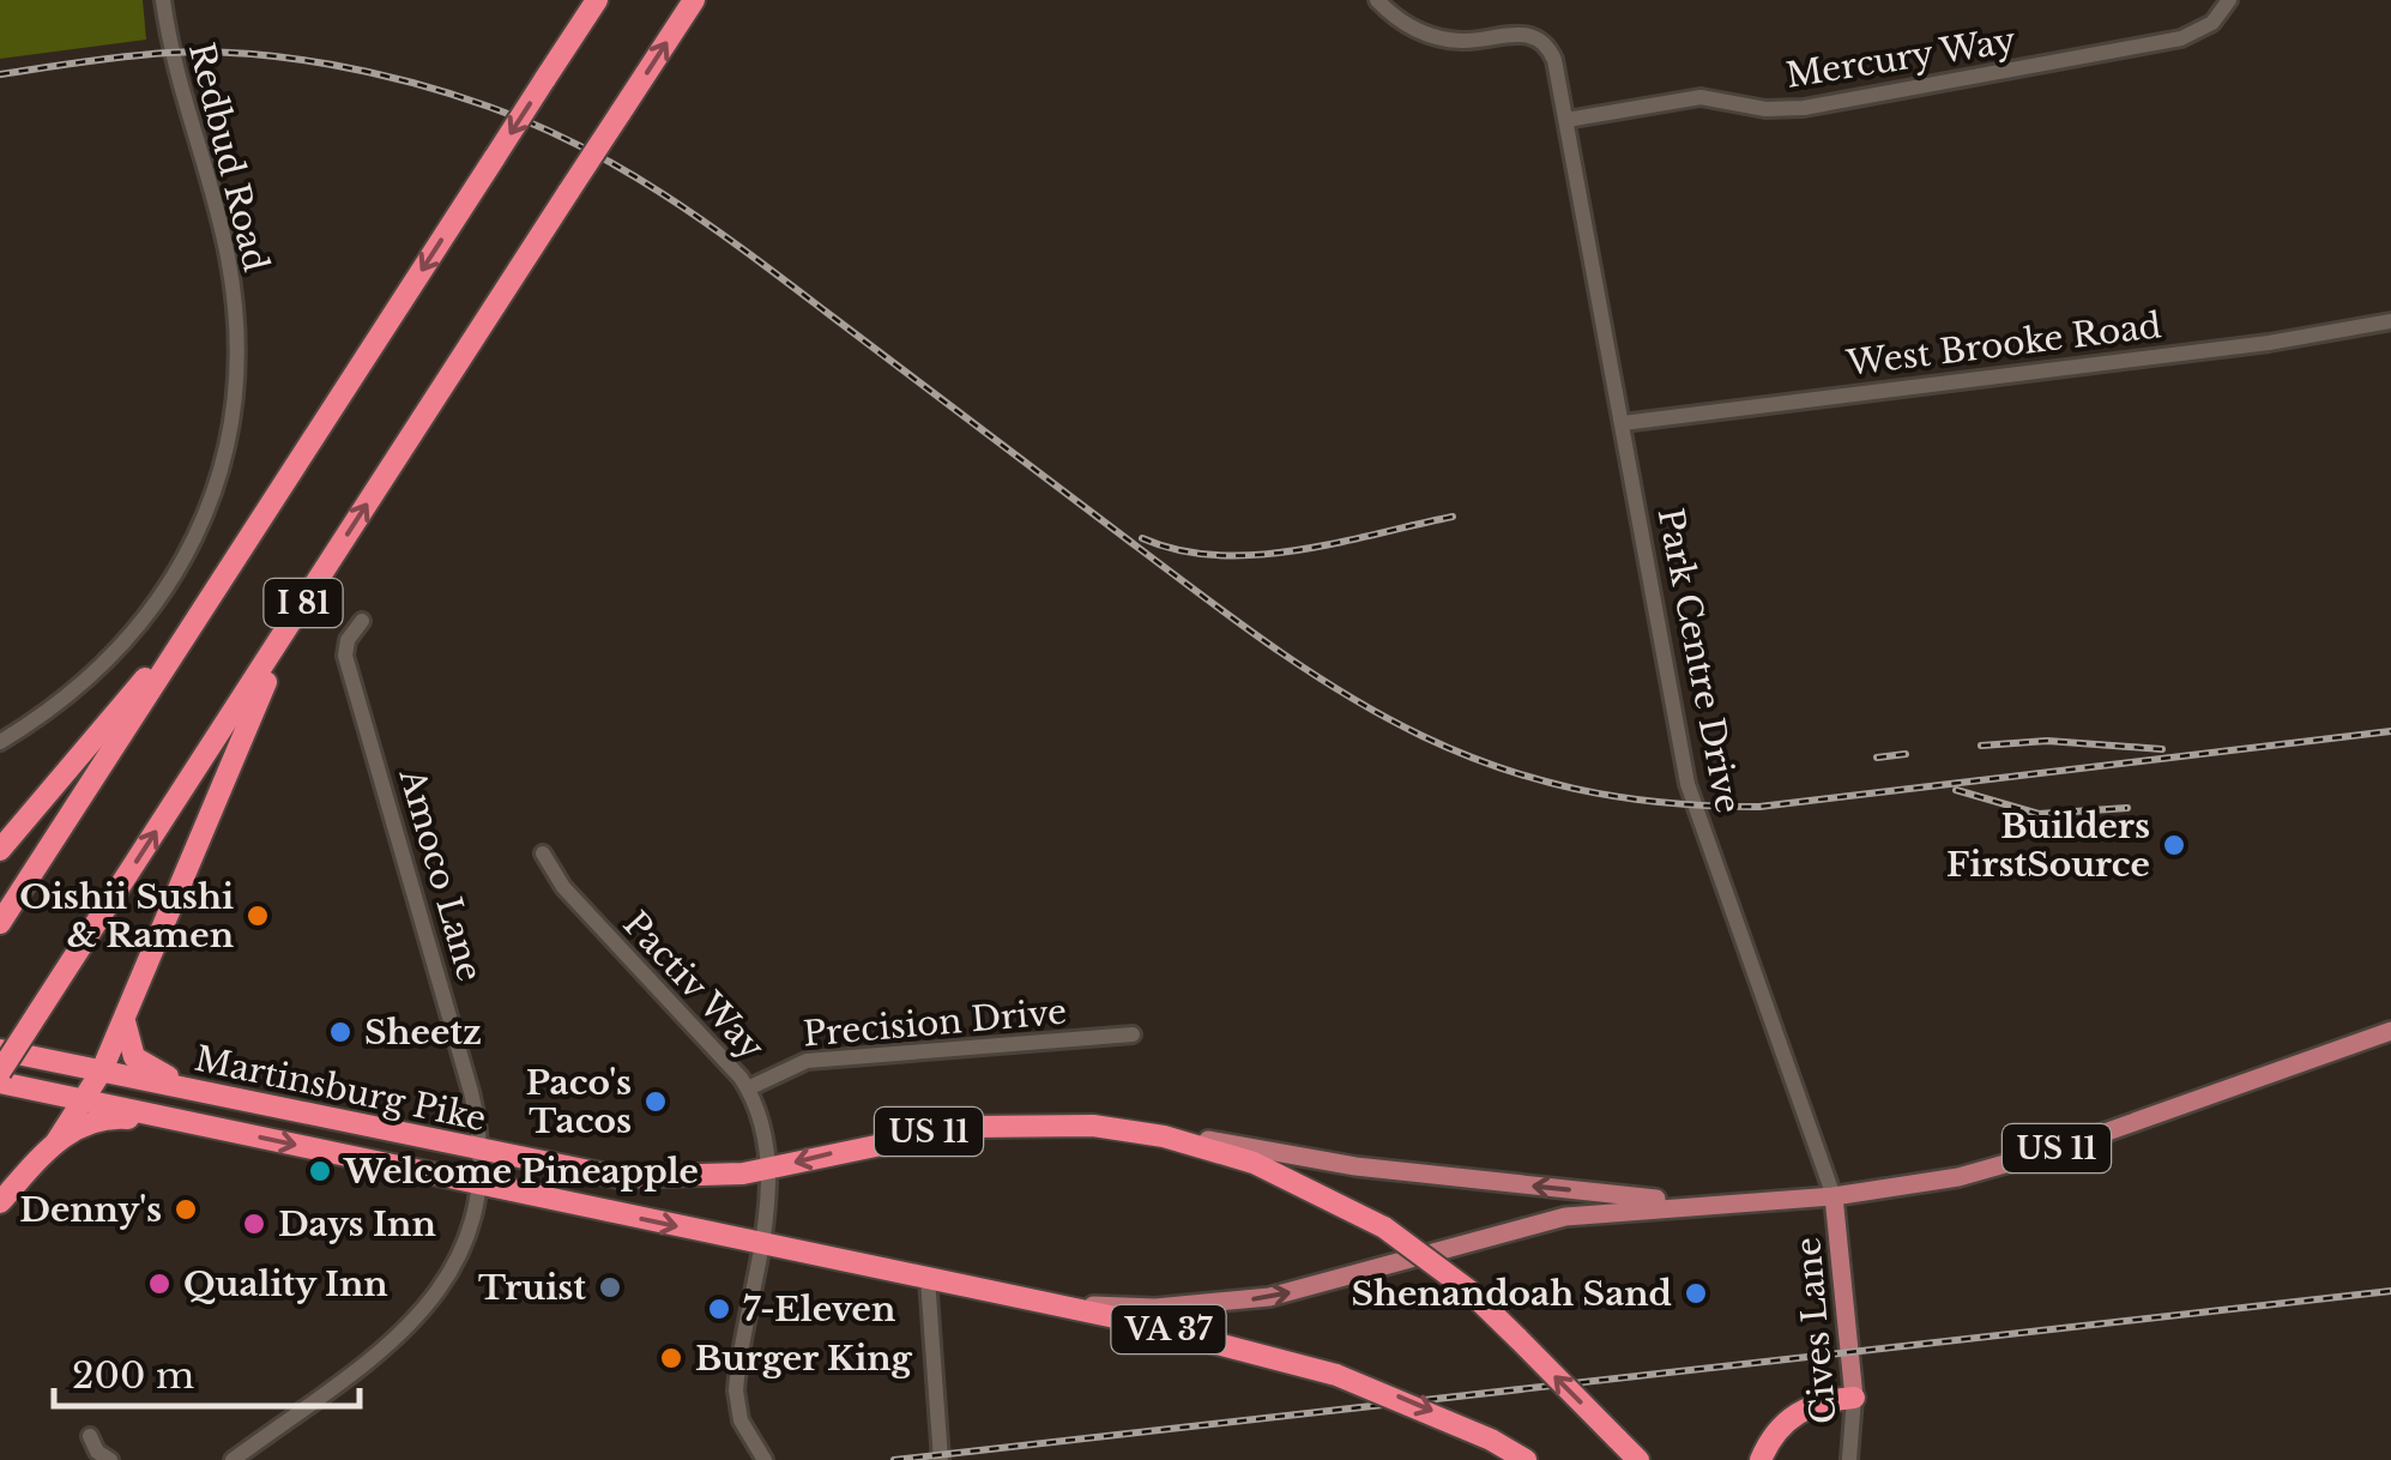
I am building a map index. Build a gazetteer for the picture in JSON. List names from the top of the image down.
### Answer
{
  "streets": {
    "highway": [
      "I 81",
      "Martinsburg Pike",
      "US 11",
      "VA 37"
    ],
    "main road": ["Cives Lane"],
    "street": [
      "Mercury Way",
      "Redbud Road",
      "West Brooke Road",
      "Park Centre Drive",
      "Amoco Lane",
      "Pactiv Way",
      "Precision Drive"
    ]
  },
  "crossings": [
    ["Mercury Way", "Park Centre Drive"],
    ["West Brooke Road", "Park Centre Drive"],
    ["Park Centre Drive", "US 11"],
    ["Park Centre Drive", "Cives Lane"],
    ["Amoco Lane", "Martinsburg Pike"],
    ["Pactiv Way", "Precision Drive"],
    ["Pactiv Way", "Martinsburg Pike"],
    ["Martinsburg Pike", "US 11"],
    ["Martinsburg Pike", "VA 37"],
    ["US 11", "VA 37"],
    ["US 11", "Cives Lane"]
  ],
  "places": [
    "Builders FirstSource",
    "Oishii Sushi & Ramen",
    "Sheetz",
    "Paco's Tacos",
    "Welcome Pineapple",
    "Denny's",
    "Days Inn",
    "Quality Inn",
    "Truist",
    "Shenandoah Sand",
    "7-Eleven",
    "Burger King"
  ],
  "scale_bar": "200 m"
}
